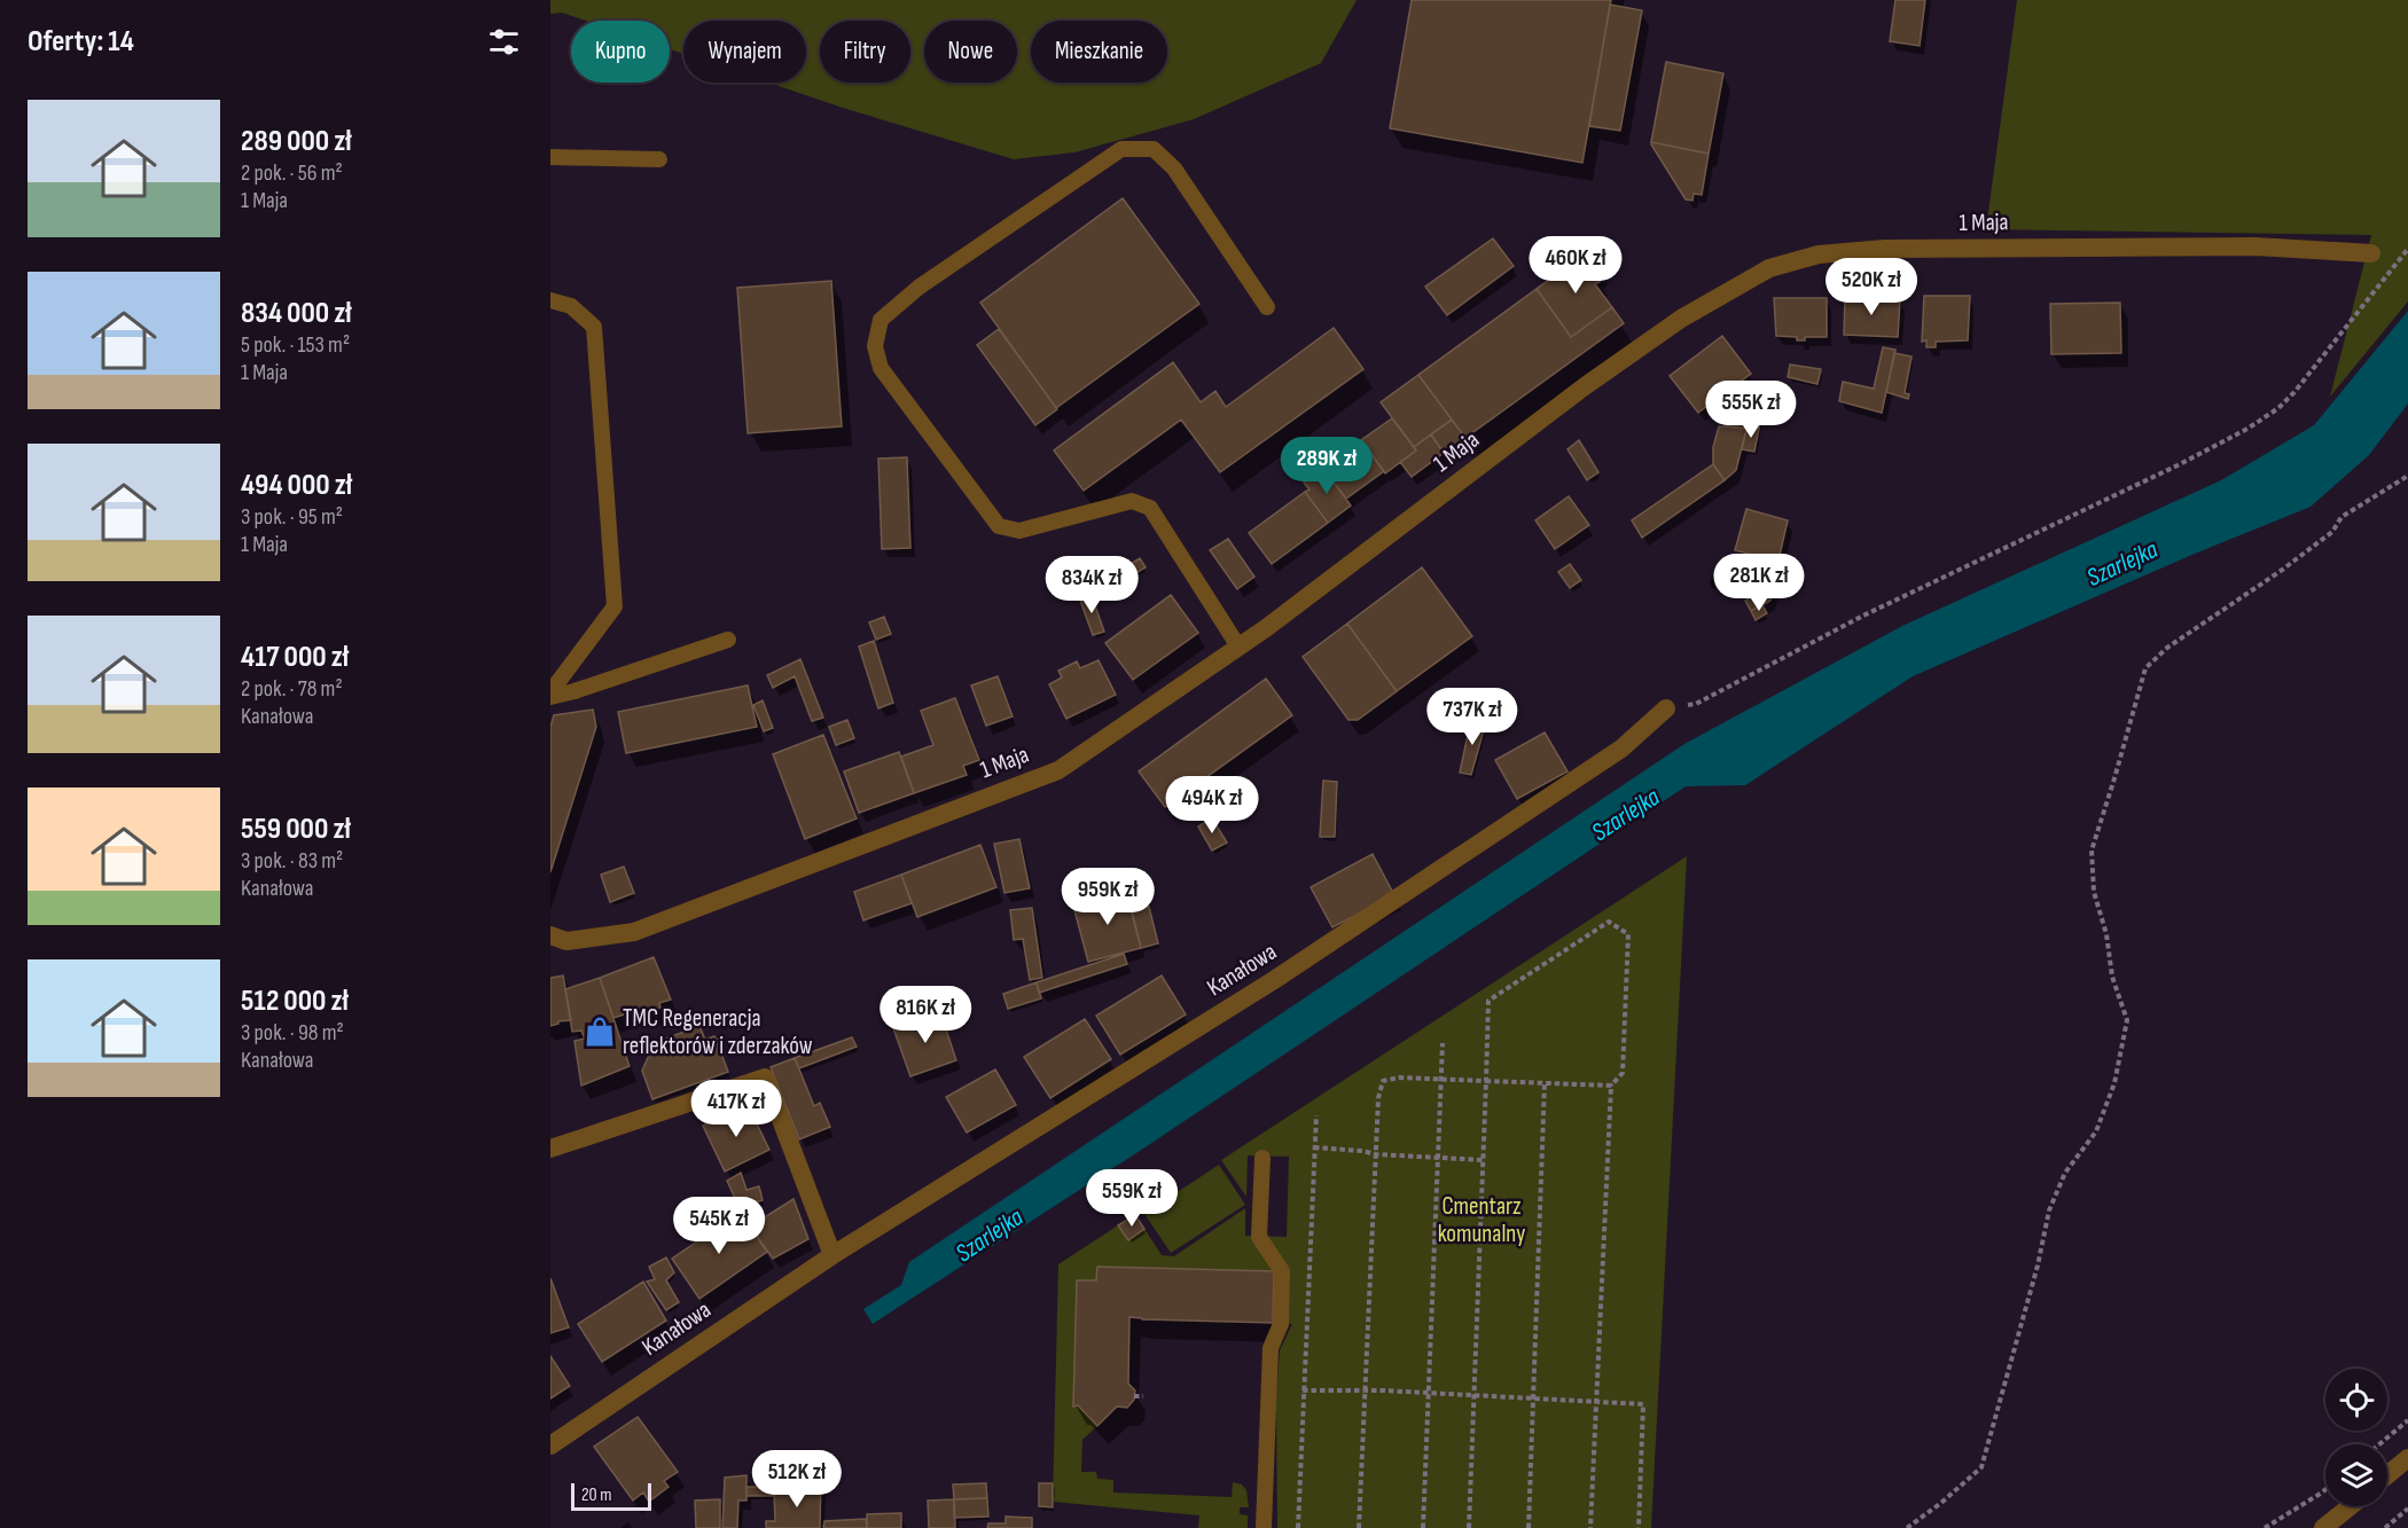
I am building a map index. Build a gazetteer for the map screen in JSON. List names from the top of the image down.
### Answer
{
  "streets": {
    "street": ["1 Maja", "Kanałowa"]
  },
  "water": ["Szarlejka"],
  "parks": ["Cmentarz komunalny"],
  "places": {
    "shop": ["TMC Regeneracja reflektorów i zderzaków"]
  },
  "scale_bar": "20 m",
  "page": {
    "heading": "Oferty: 14",
    "chip": [
      "Kupno",
      "Wynajem",
      "Filtry",
      "Nowe",
      "Mieszkanie"
    ],
    "list": [
      {
        "name": "289 000 zł",
        "note": "2 pok. · 56 m² · 1 Maja"
      },
      {
        "name": "834 000 zł",
        "note": "5 pok. · 153 m² · 1 Maja"
      },
      {
        "name": "494 000 zł",
        "note": "3 pok. · 95 m² · 1 Maja"
      },
      {
        "name": "417 000 zł",
        "note": "2 pok. · 78 m² · Kanałowa"
      },
      {
        "name": "559 000 zł",
        "note": "3 pok. · 83 m² · Kanałowa"
      },
      {
        "name": "512 000 zł",
        "note": "3 pok. · 98 m² · Kanałowa"
      }
    ],
    "price": [
      "460K zł",
      "520K zł",
      "555K zł",
      "289K zł",
      "281K zł",
      "834K zł",
      "737K zł",
      "494K zł",
      "959K zł",
      "816K zł",
      "417K zł",
      "559K zł",
      "545K zł",
      "512K zł"
    ],
    "scale": "20 m"
  }
}
